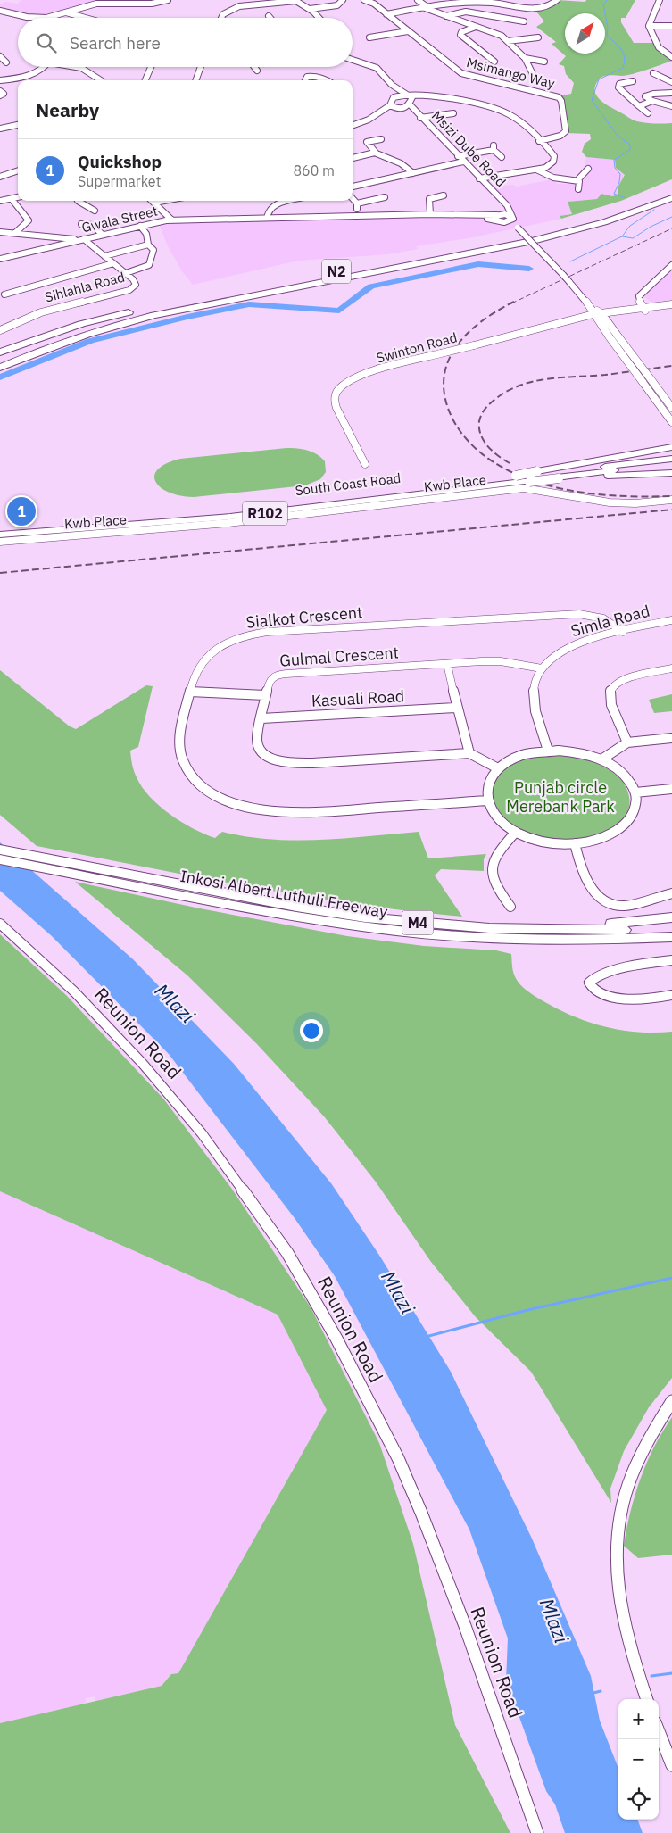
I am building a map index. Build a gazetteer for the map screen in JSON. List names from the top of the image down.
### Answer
{
  "streets": {
    "highway": ["N2", "Inkosi Albert Luthuli Freeway", "M4"],
    "main road": ["South Coast Road", "R102"],
    "street": [
      "Msimango Way",
      "Msizi Dube Road",
      "Gwala Street",
      "Sihlahla Road",
      "Swinton Road",
      "Kwb Place",
      "Sialkot Crescent",
      "Simla Road",
      "Gulmal Crescent",
      "Kasuali Road",
      "Reunion Road"
    ]
  },
  "crossings": [
    ["Msizi Dube Road", "Gwala Street"],
    ["Msizi Dube Road", "Swinton Road"],
    ["Gwala Street", "Sihlahla Road"],
    ["Sialkot Crescent", "Simla Road"],
    ["Simla Road", "Gulmal Crescent"],
    ["Gulmal Crescent", "Kasuali Road"]
  ],
  "water": ["Mlazi"],
  "parks": ["Punjab circle Merebank Park"],
  "north": "top right",
  "page": {
    "search": "Search here",
    "heading": "Nearby",
    "list": [
      {
        "mark": "1",
        "name": "Quickshop",
        "note": "Supermarket",
        "value": "860 m"
      }
    ],
    "pins": "1",
    "map_buttons": ["+", "−"]
  }
}
